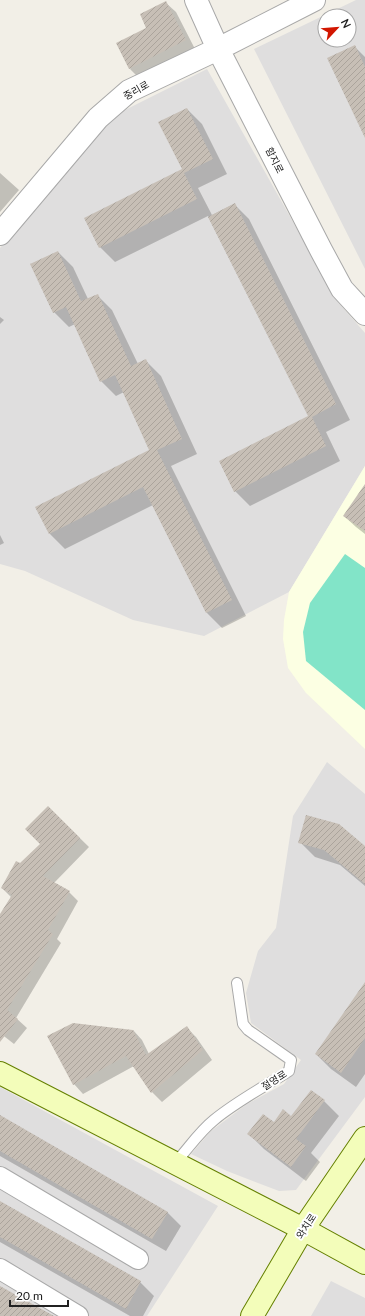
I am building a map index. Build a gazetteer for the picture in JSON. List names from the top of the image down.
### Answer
{
  "streets": {
    "main road": ["와치로"],
    "street": ["중리로", "함지로"],
    "lane": ["절영로"]
  },
  "crossings": [
    ["중리로", "함지로"]
  ],
  "scale_bar": "20 m",
  "north": "top right"
}
